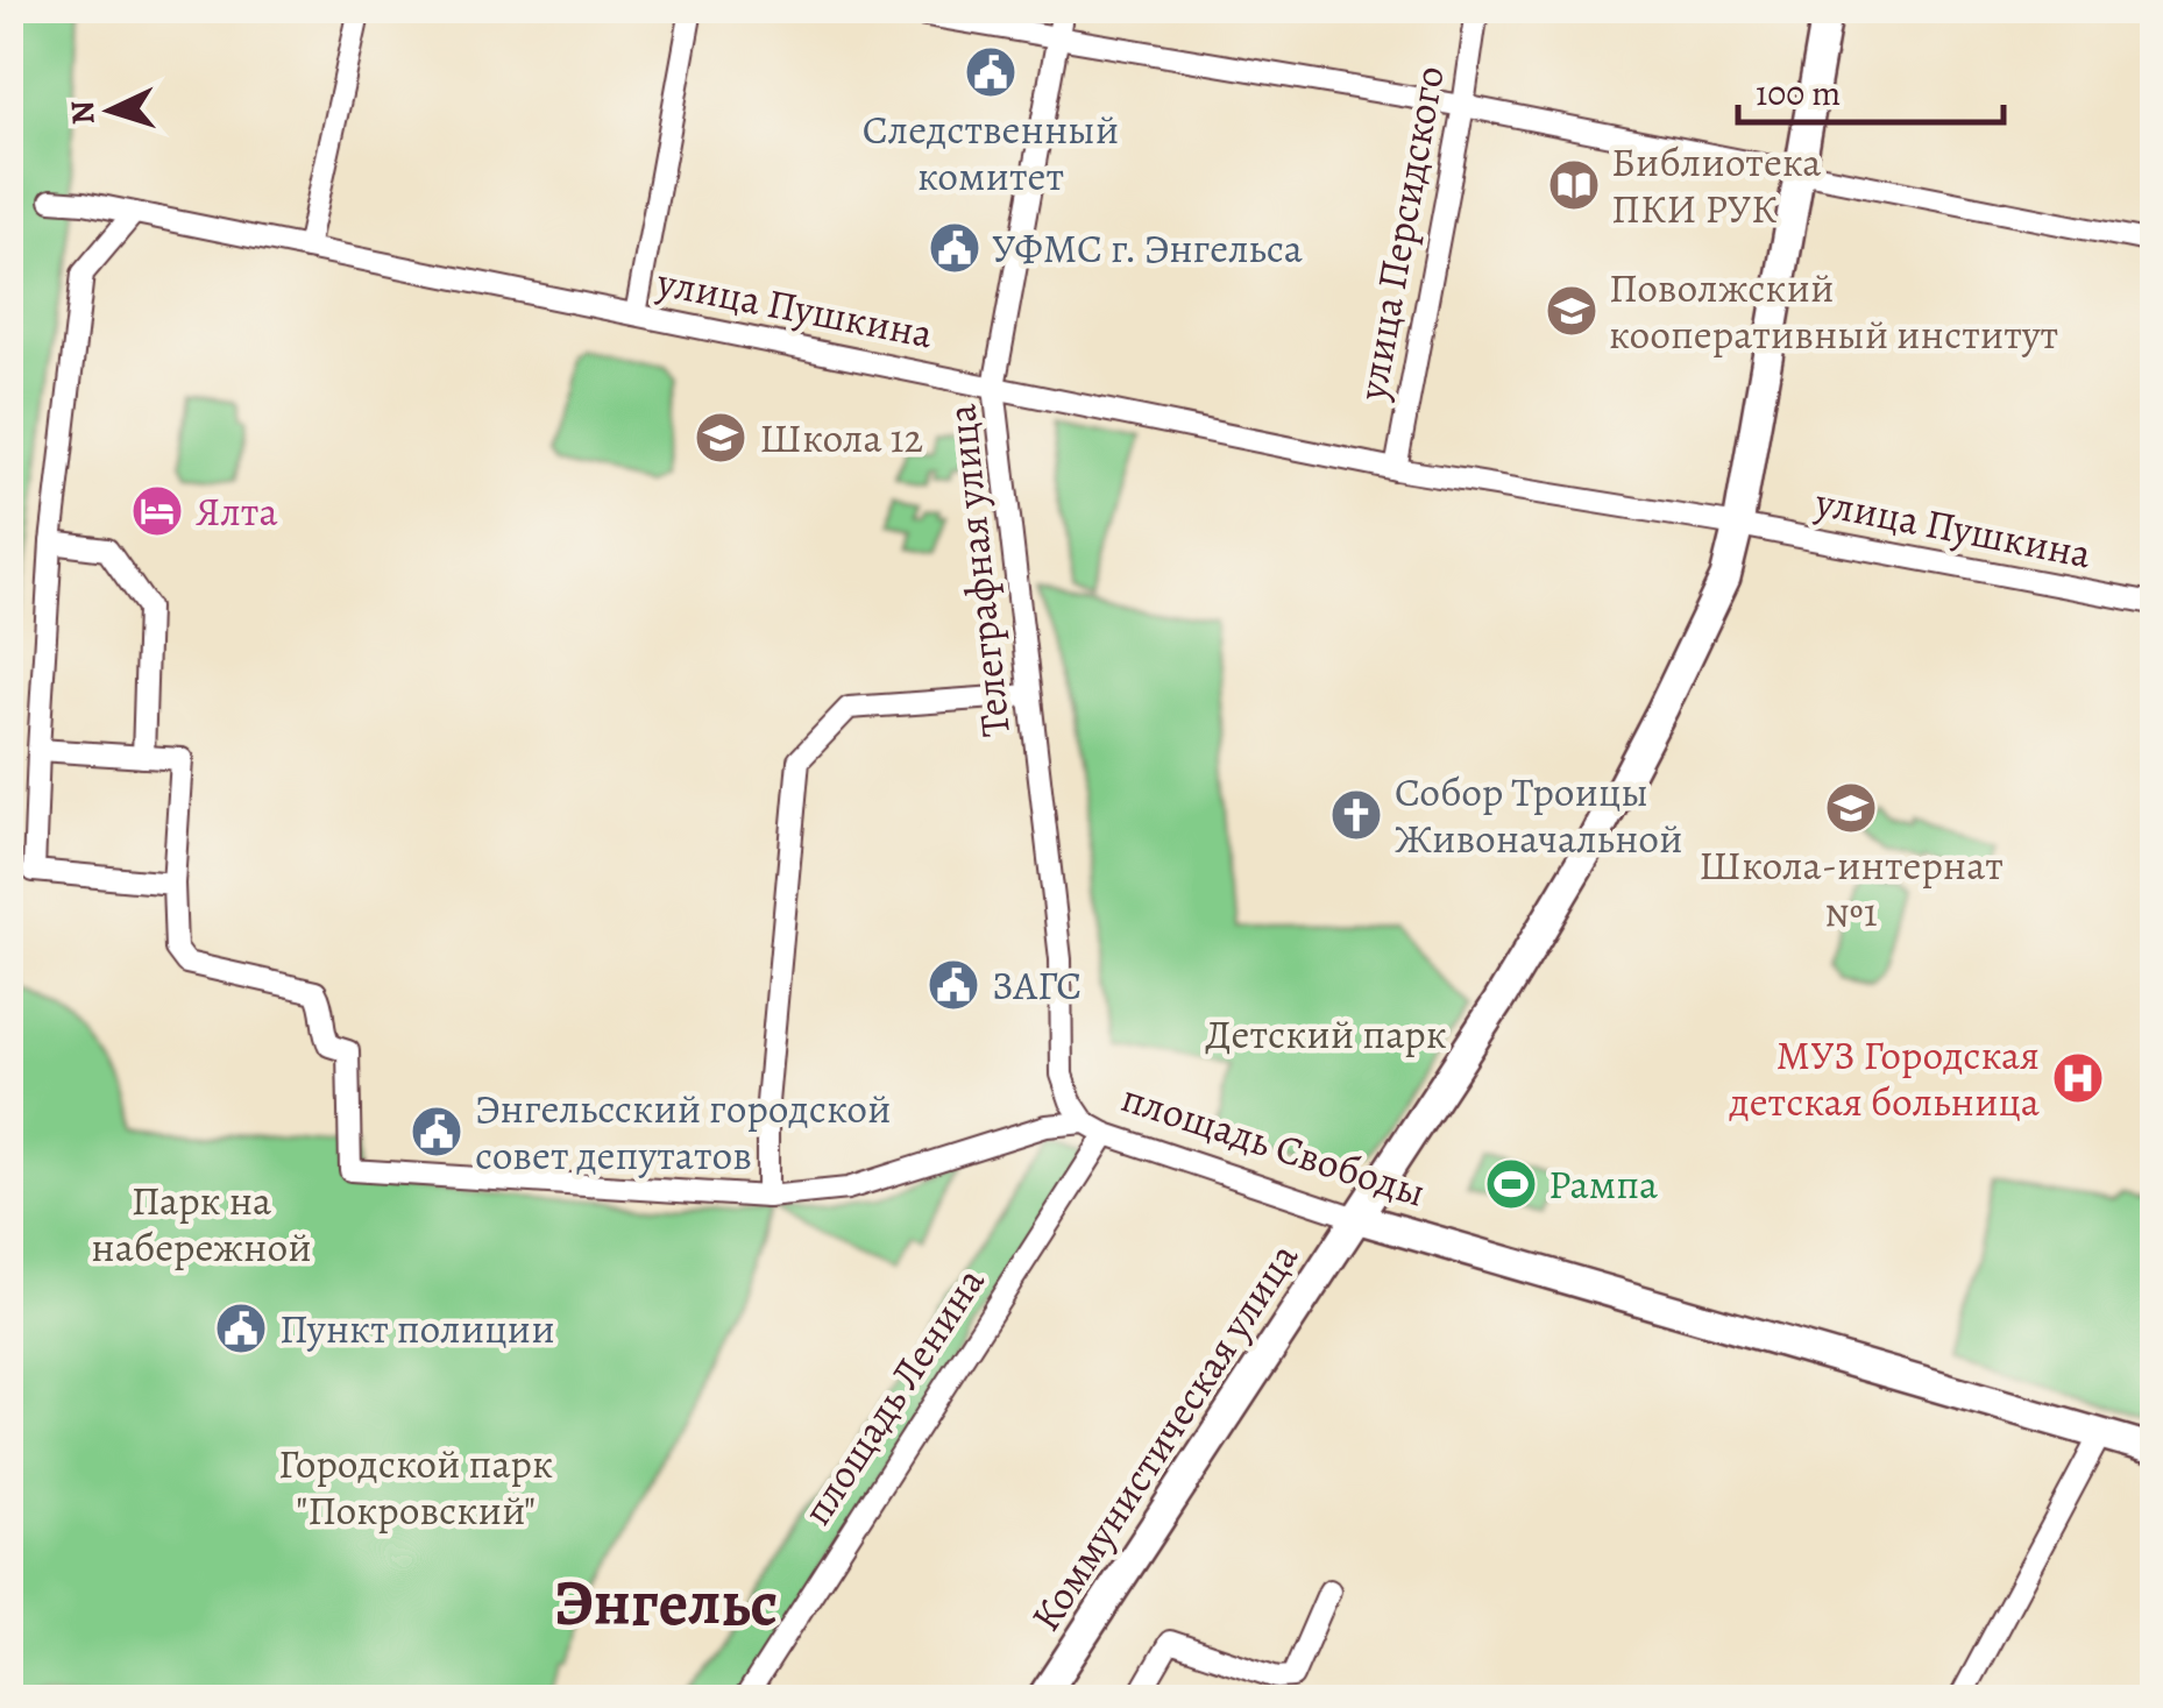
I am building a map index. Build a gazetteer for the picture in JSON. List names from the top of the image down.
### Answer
{
  "streets": {
    "main road": ["площадь Свободы", "Коммунистическая улица"],
    "street": [
      "улица Персидского",
      "улица Пушкина",
      "Телеграфная улица",
      "площадь Ленина"
    ]
  },
  "crossings": [
    ["улица Персидского", "улица Пушкина"],
    ["улица Пушкина", "Телеграфная улица"],
    ["улица Пушкина", "Коммунистическая улица"],
    ["Телеграфная улица", "площадь Свободы"],
    ["площадь Свободы", "площадь Ленина"],
    ["площадь Свободы", "Коммунистическая улица"]
  ],
  "districts": ["Энгельс"],
  "parks": ["Детский парк", "Парк на набережной", "Городской парк \"Покровский\""],
  "places": {
    "public building": [
      "Следственный комитет",
      "УФМС г. Энгельса",
      "ЗАГС",
      "Энгельсский городской совет депутатов",
      "Пункт полиции"
    ],
    "library": ["Библиотека ПКИ РУК"],
    "school or university": ["Поволжский кооперативный институт", "Школа 12", "Школа-интернат №1"],
    "hotel": ["Ялта"],
    "church": ["Собор Троицы Живоначальной"],
    "hospital": ["МУЗ Городская детская больница"],
    "sports": ["Рампа"]
  },
  "scale_bar": "100 m",
  "north": "left"
}
